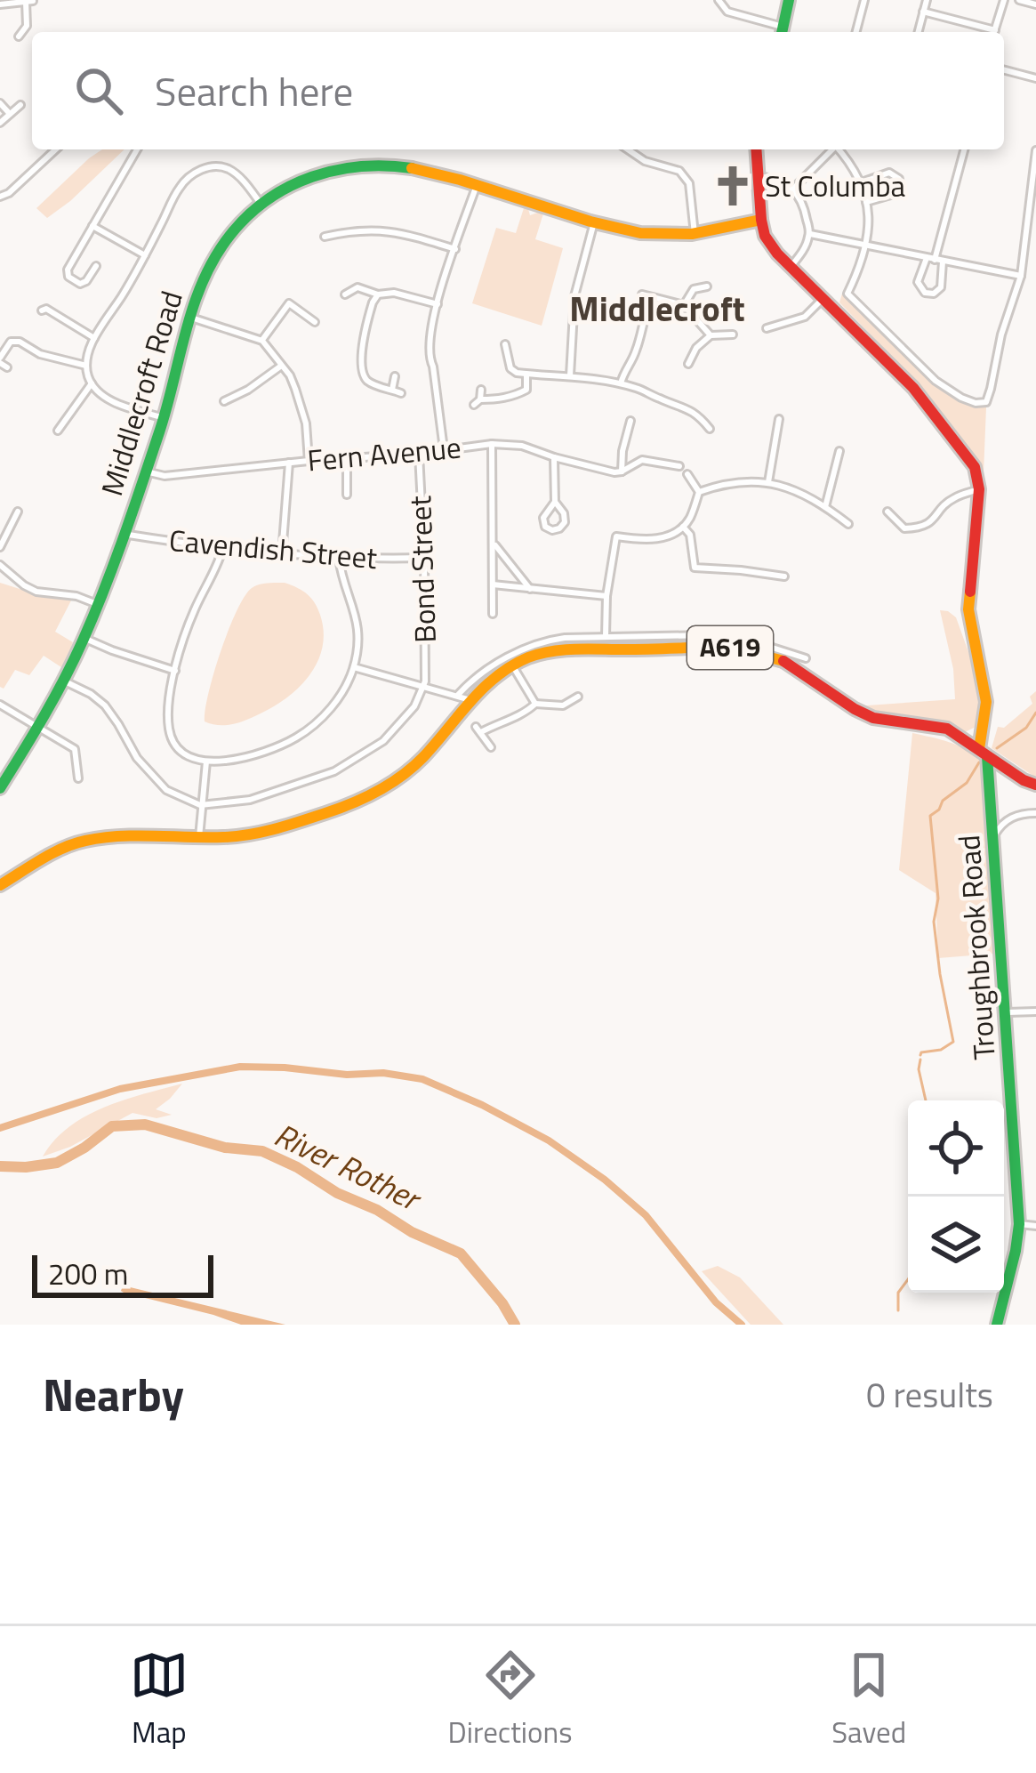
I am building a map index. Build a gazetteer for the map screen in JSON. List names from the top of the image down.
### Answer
{
  "streets": {
    "main road": ["Middlecroft Road", "A619", "Troughbrook Road"],
    "street": ["Fern Avenue", "Cavendish Street", "Bond Street"]
  },
  "crossings": [
    ["Middlecroft Road", "Fern Avenue"],
    ["Middlecroft Road", "Cavendish Street"],
    ["Fern Avenue", "Bond Street"],
    ["Cavendish Street", "Bond Street"],
    ["A619", "Troughbrook Road"]
  ],
  "districts": ["Middlecroft"],
  "water": ["River Rother"],
  "places": {
    "church": ["St Columba"]
  },
  "scale_bar": "200 m",
  "page": {
    "search": "Search here",
    "scale": "200 m",
    "heading": ["Nearby", "0 results"],
    "nav": ["Map", "Directions", "Saved"]
  }
}
